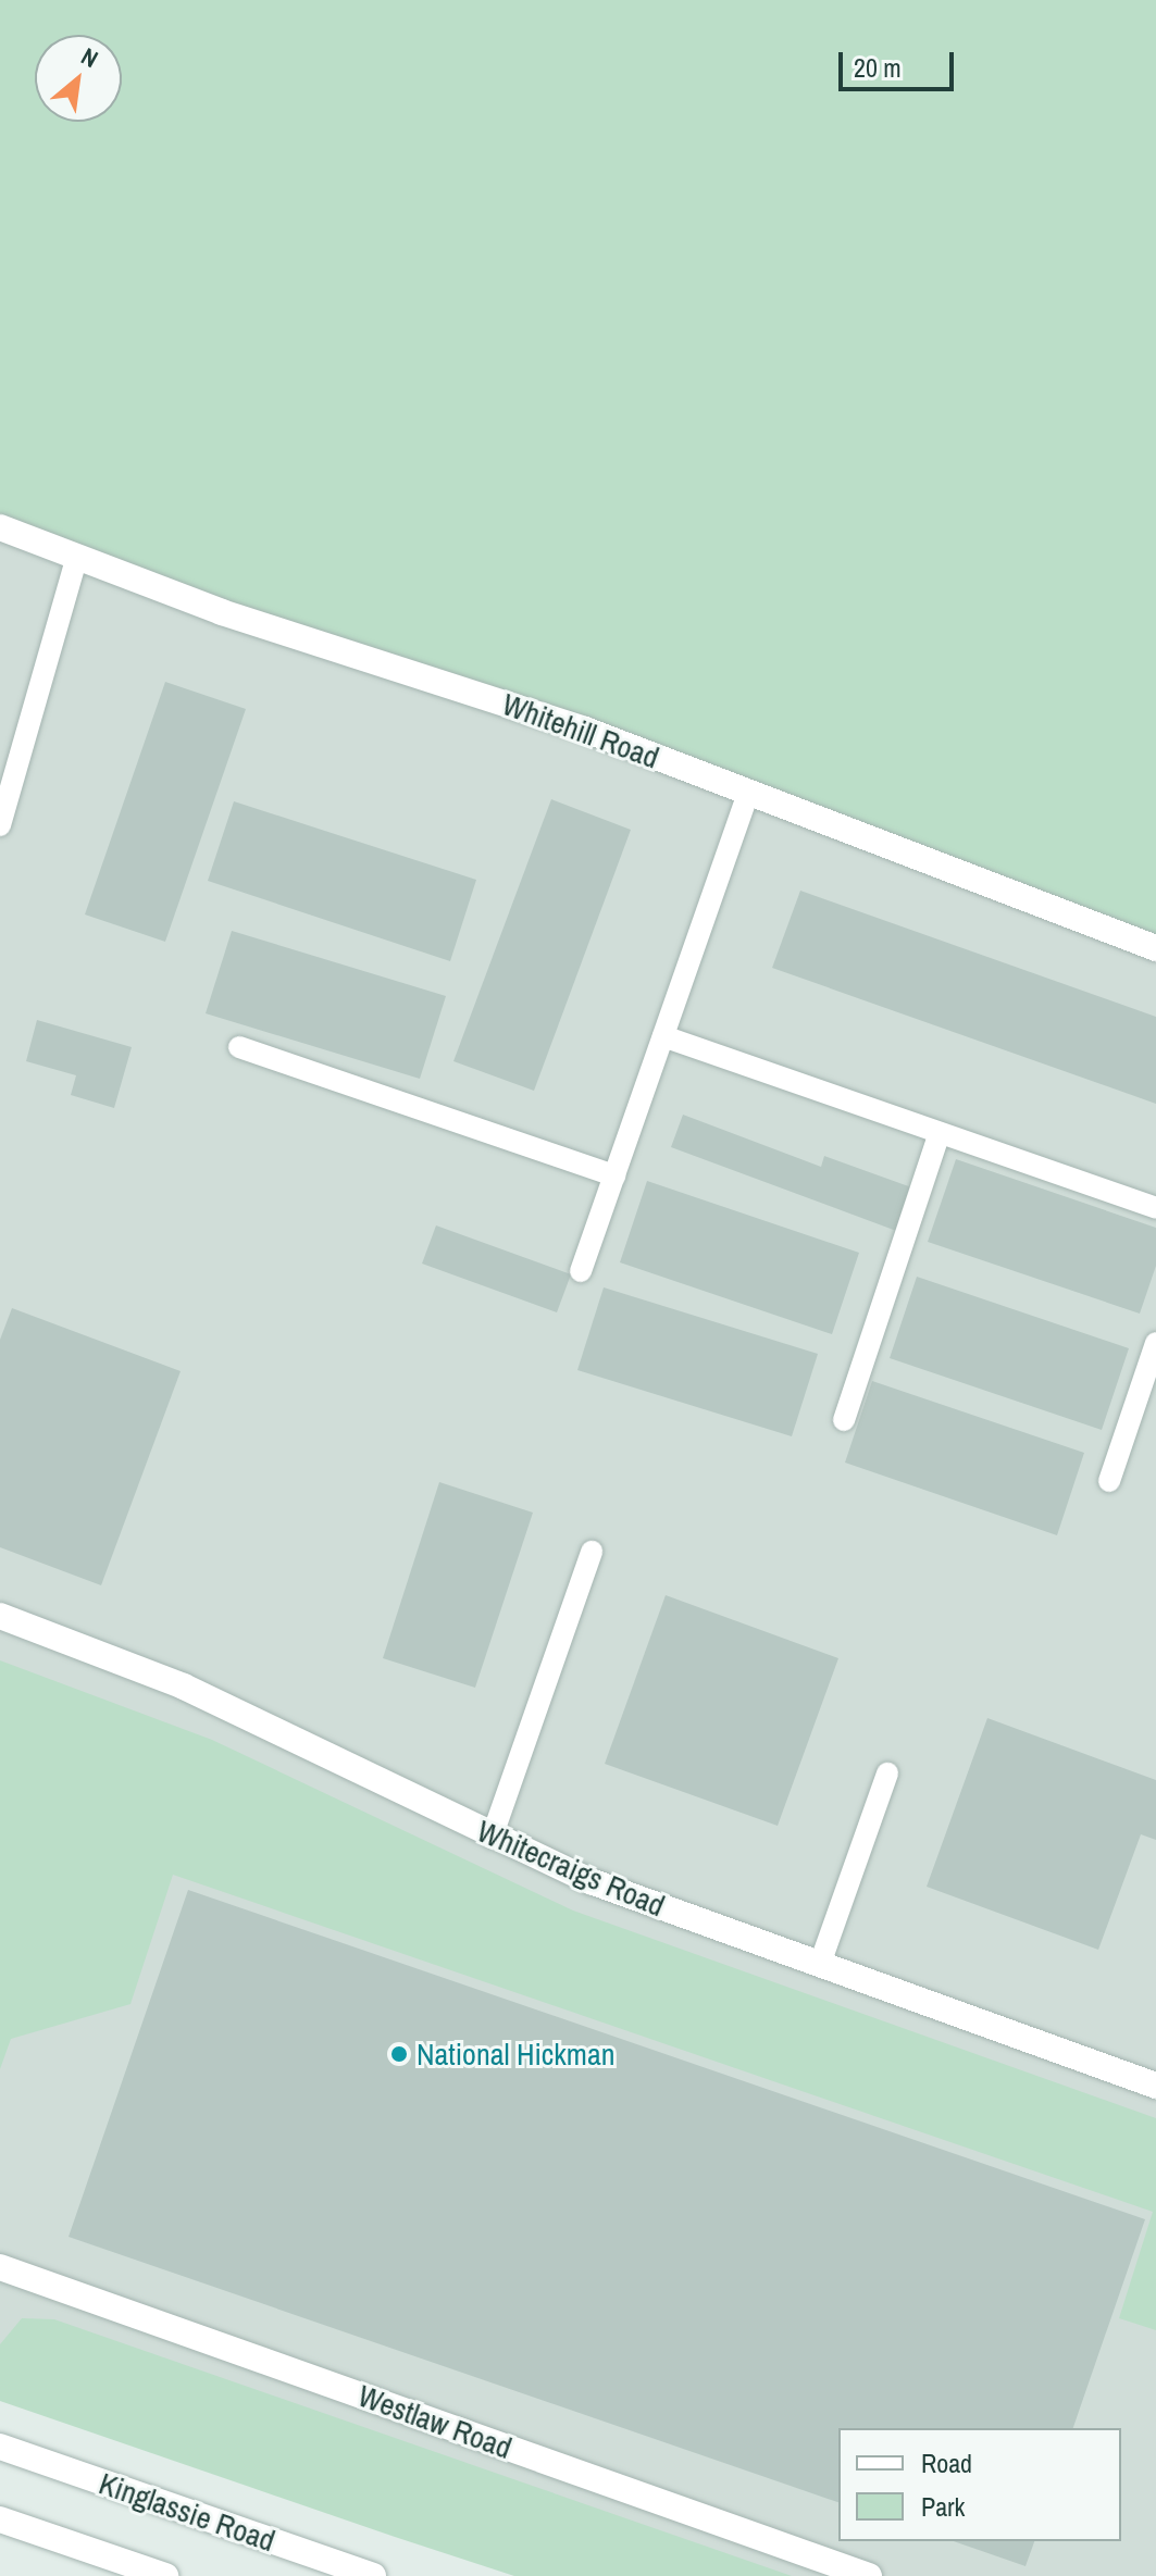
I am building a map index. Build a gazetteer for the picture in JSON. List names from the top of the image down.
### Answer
{
  "streets": {
    "street": [
      "Whitehill Road",
      "Whitecraigs Road",
      "Westlaw Road",
      "Kinglassie Road"
    ]
  },
  "places": ["National Hickman"],
  "legend": ["Road", "Park"],
  "scale_bar": "20 m",
  "north": "top right"
}
